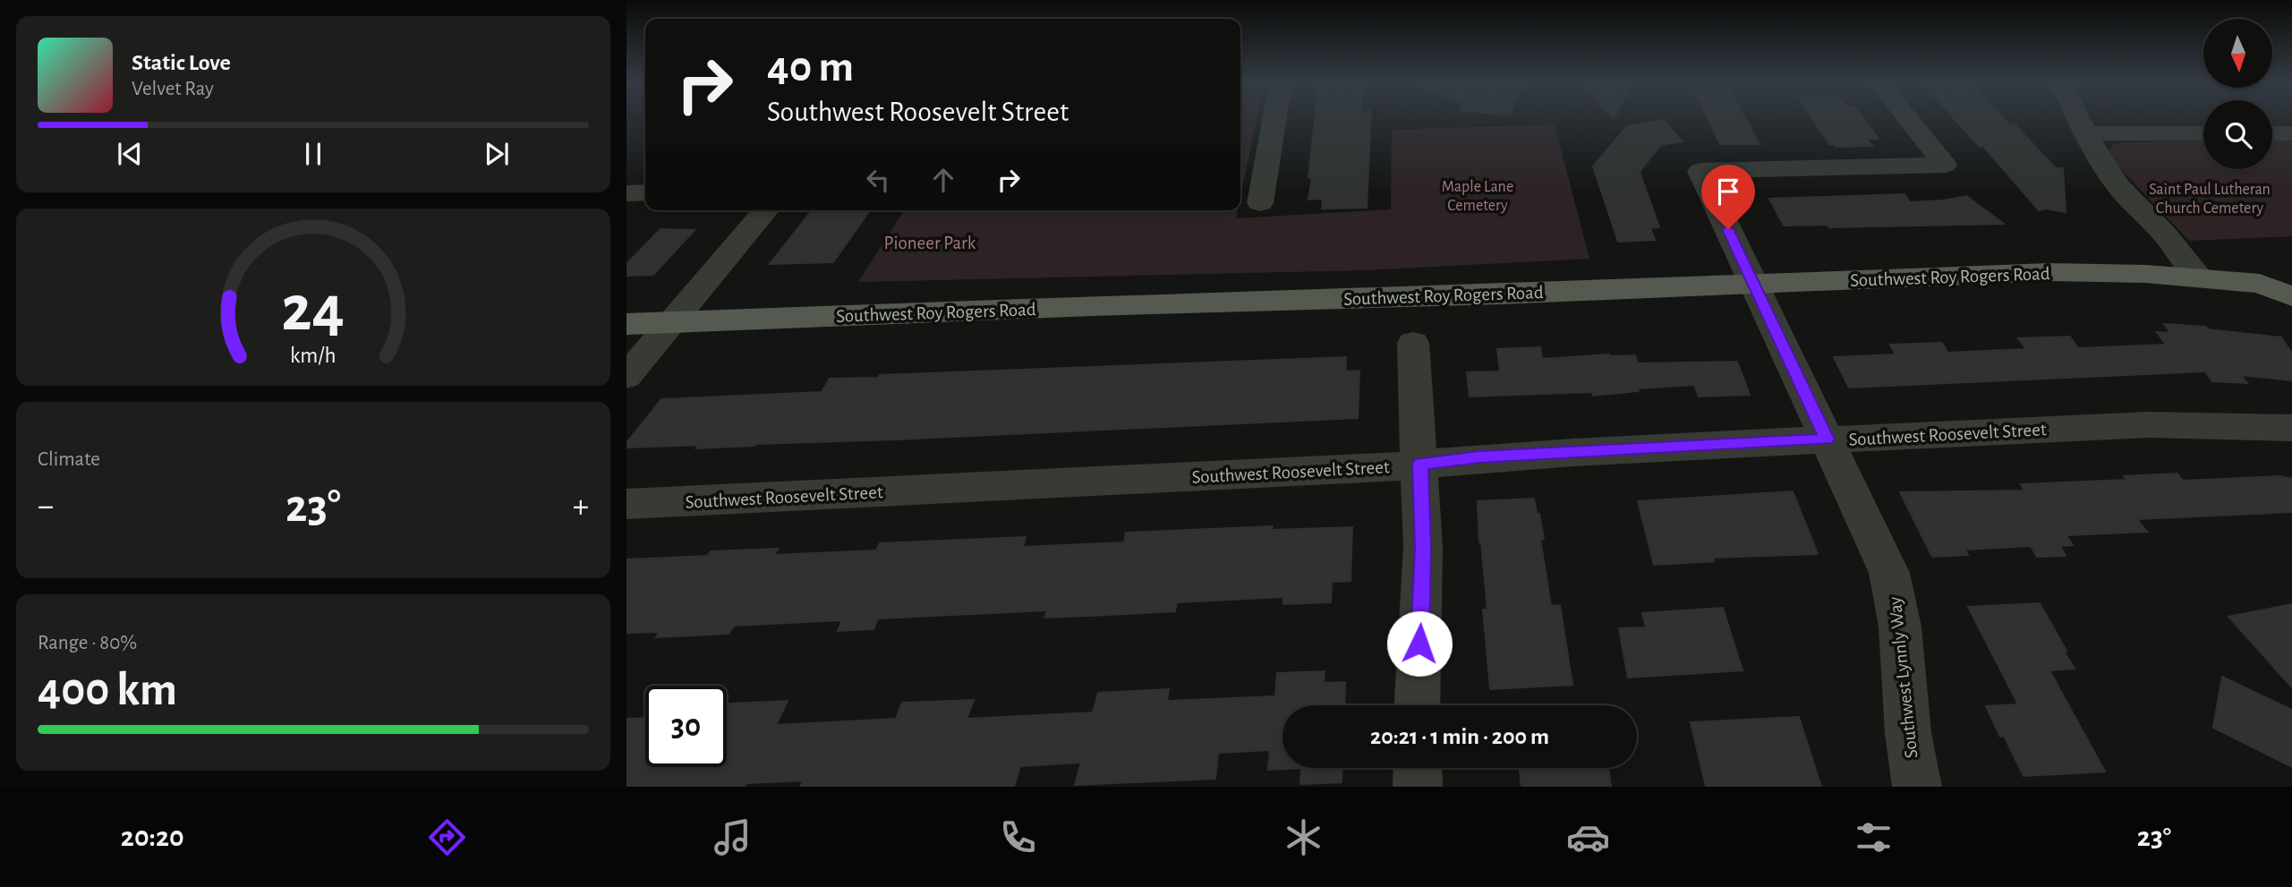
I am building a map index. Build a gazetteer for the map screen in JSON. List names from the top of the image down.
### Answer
{
  "streets": {
    "main road": ["Southwest Roy Rogers Road"],
    "street": ["Southwest Roosevelt Street", "Southwest Lynnly Way"]
  },
  "crossings": [
    ["Southwest Roy Rogers Road", "Southwest Lynnly Way"],
    ["Southwest Roosevelt Street", "Southwest Lynnly Way"]
  ],
  "parks": ["Maple Lane Cemetery", "Saint Paul Lutheran Church Cemetery", "Pioneer Park"],
  "north": "bottom",
  "page": {
    "turn": ["40 m", "Southwest Roosevelt Street"],
    "song": ["Static Love", "Velvet Ray"],
    "tile": [
      "Climate",
      ["Range · 80%", "400 km"]
    ],
    "heat": ["−", "23°", "+"],
    "limit": "30",
    "trip": "20:21 · 1 min · 200 m",
    "tabs": ["20:20", "23°"],
    "gauge": ["24", "km/h"]
  }
}
